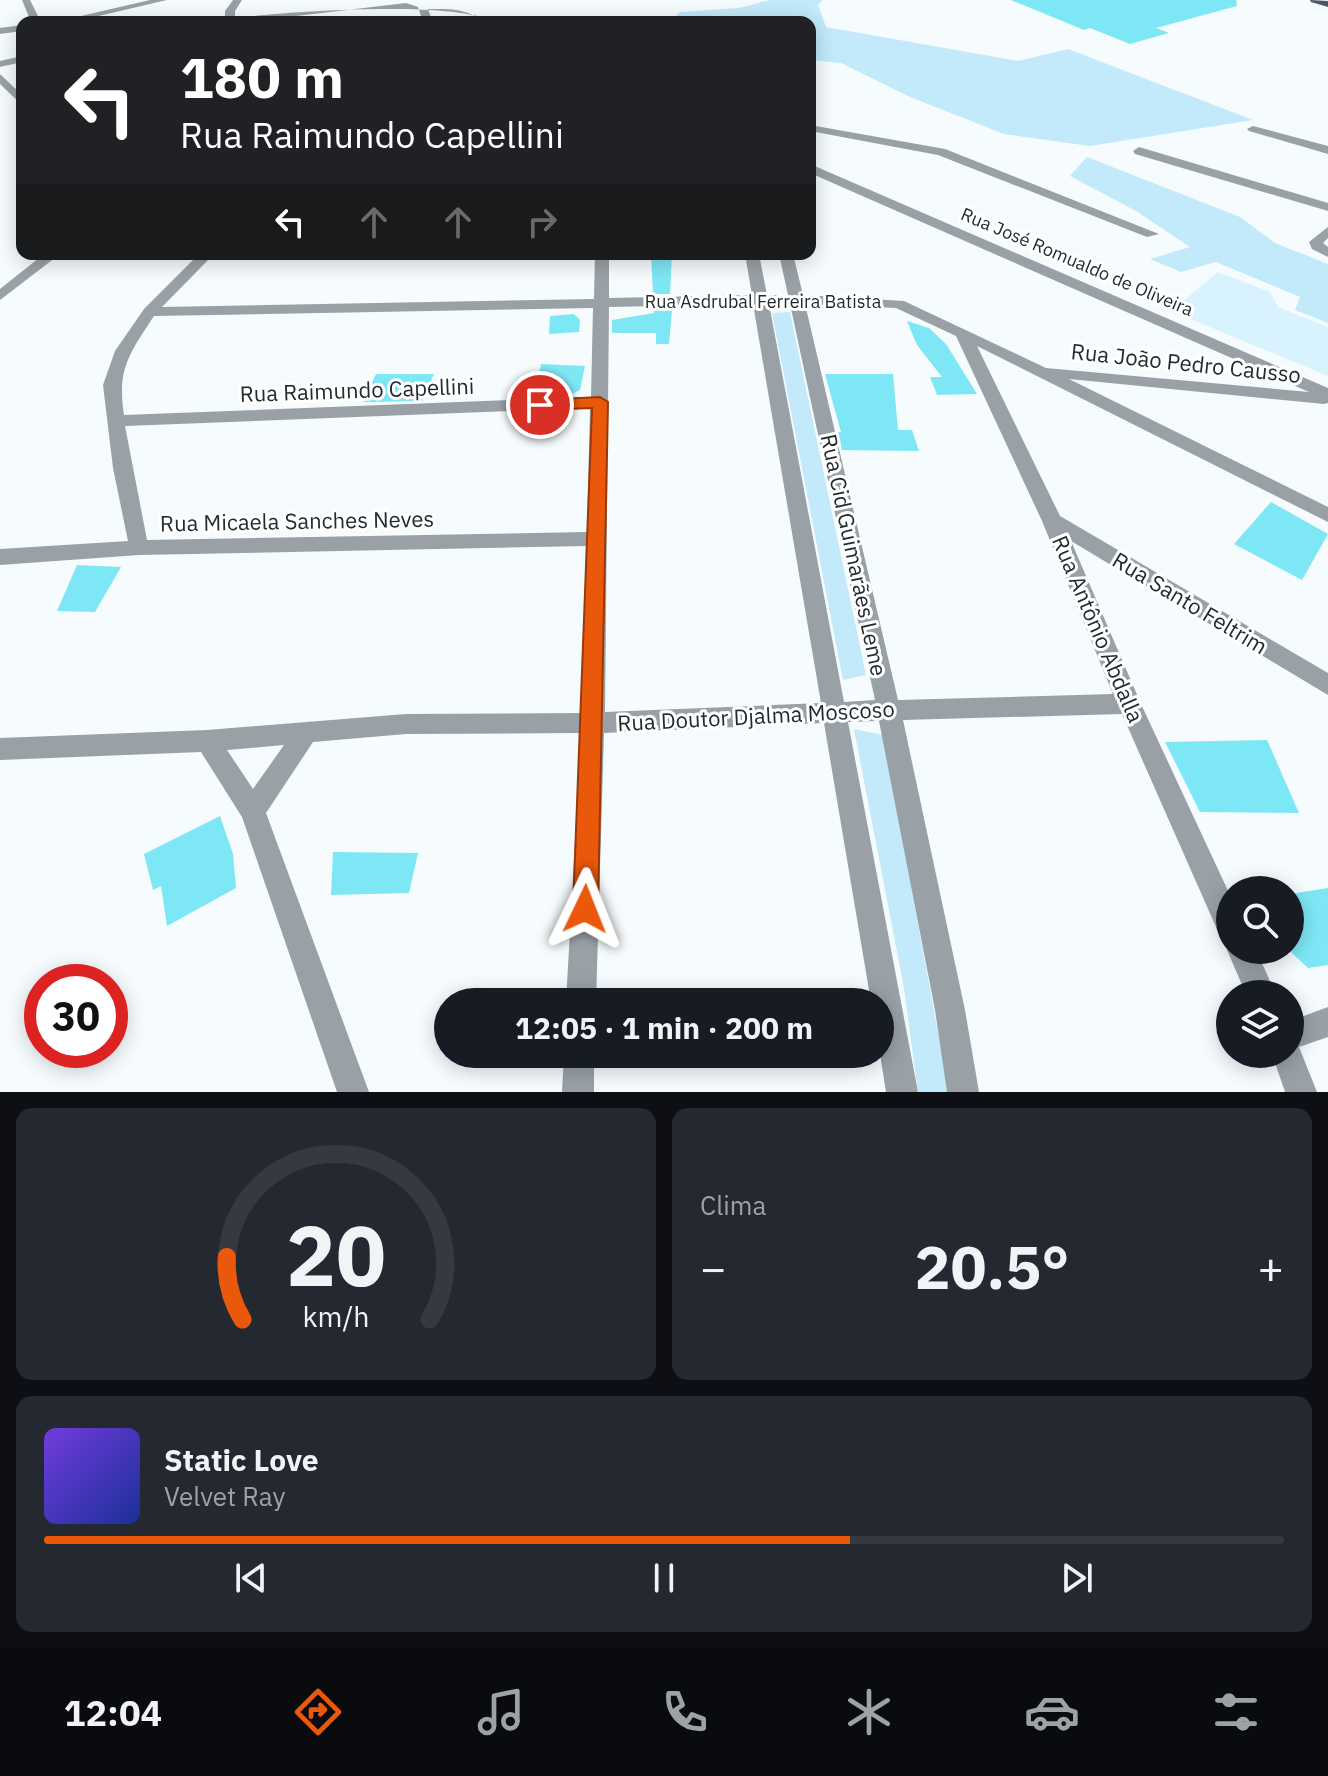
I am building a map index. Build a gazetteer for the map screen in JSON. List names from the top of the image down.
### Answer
{
  "streets": {
    "street": [
      "Rua José Romualdo de Oliveira",
      "Rua Asdrubal Ferreira Batista",
      "Rua João Pedro Causso",
      "Rua Raimundo Capellini",
      "Rua Micaela Sanches Neves",
      "Rua Cid Guimarães Leme",
      "Rua Santo Feltrim",
      "Rua Antônio Abdalla",
      "Rua Doutor Djalma Moscoso"
    ]
  },
  "crossings": [
    ["Rua José Romualdo de Oliveira", "Rua João Pedro Causso"],
    ["Rua Asdrubal Ferreira Batista", "Rua João Pedro Causso"],
    ["Rua Asdrubal Ferreira Batista", "Rua Cid Guimarães Leme"],
    ["Rua Asdrubal Ferreira Batista", "Rua Antônio Abdalla"],
    ["Rua Cid Guimarães Leme", "Rua Doutor Djalma Moscoso"],
    ["Rua Santo Feltrim", "Rua Antônio Abdalla"],
    ["Rua Antônio Abdalla", "Rua Doutor Djalma Moscoso"]
  ],
  "page": {
    "turn": ["180 m", "Rua Raimundo Capellini"],
    "limit": "30",
    "trip": "12:05 · 1 min · 200 m",
    "tile": "Clima",
    "heat": ["−", "20.5°", "+"],
    "song": ["Static Love", "Velvet Ray"],
    "tabs": "12:04",
    "gauge": ["20", "km/h"]
  }
}
